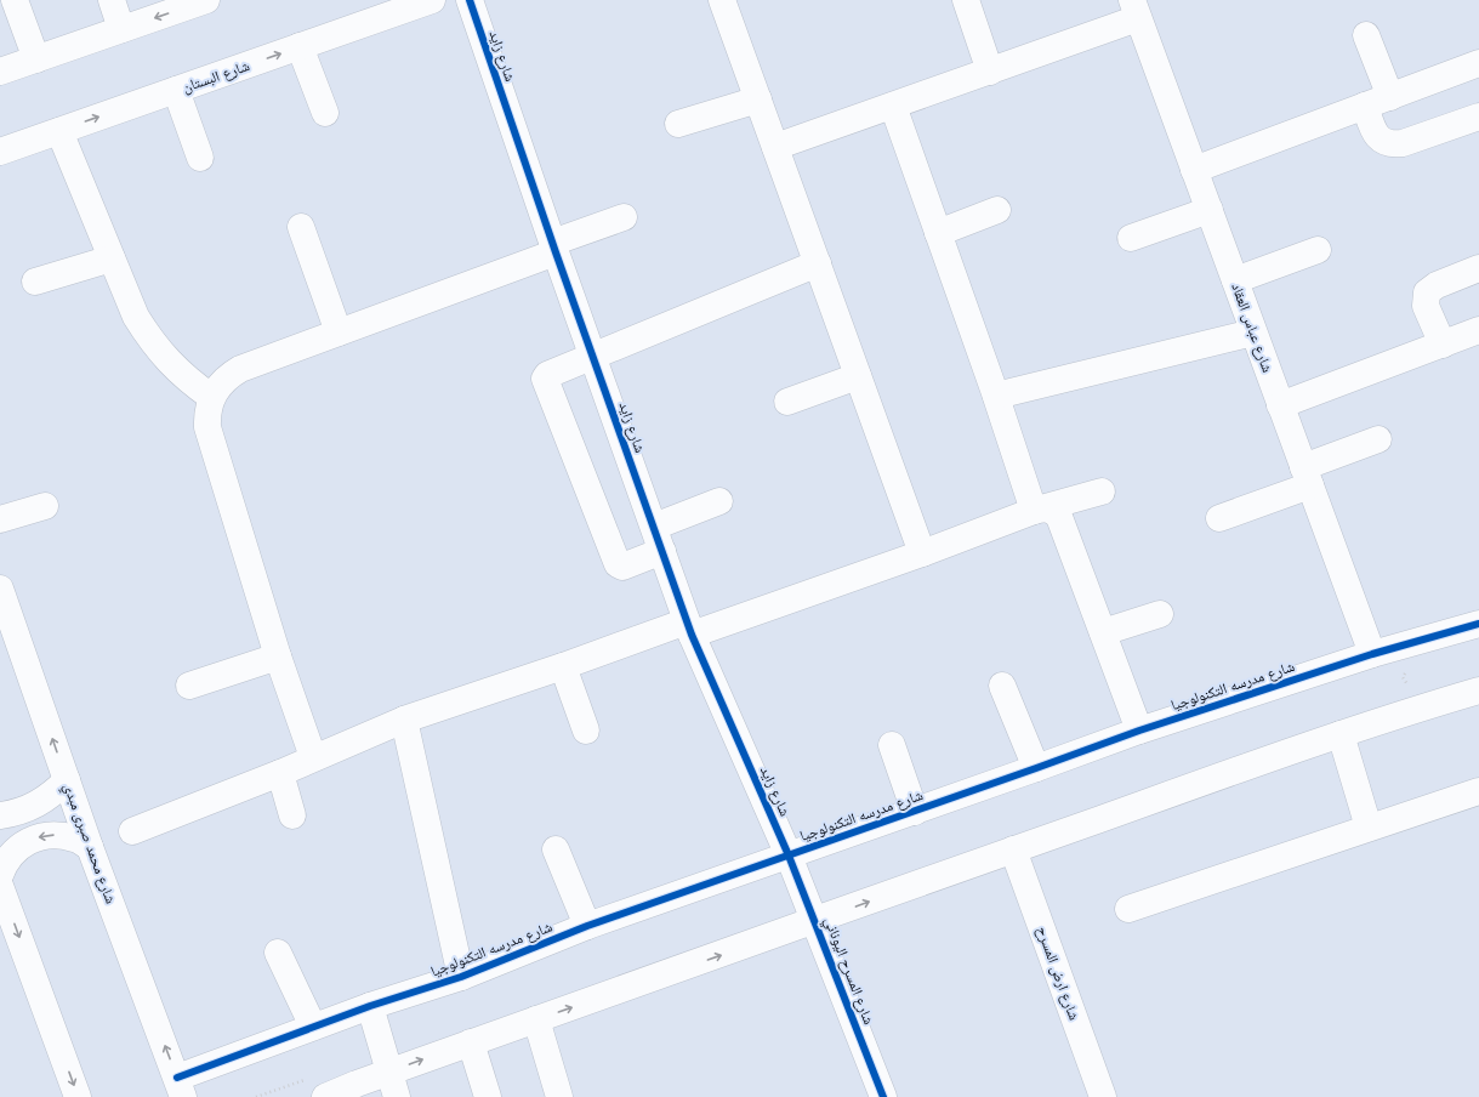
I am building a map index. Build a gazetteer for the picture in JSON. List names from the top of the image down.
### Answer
{
  "streets": {
    "street": [
      "شارع زايد",
      "شارع البستان",
      "شارع عباس العقاد",
      "شارع مدرسه التكنولوجيا",
      "شارع محمد صبرى مبدي",
      "شارع المسرح اليوناني",
      "شارع ارض المسرح"
    ]
  },
  "crossings": [
    ["شارع زايد", "شارع مدرسه التكنولوجيا"],
    ["شارع زايد", "شارع المسرح اليوناني"],
    ["شارع عباس العقاد", "شارع مدرسه التكنولوجيا"],
    ["شارع مدرسه التكنولوجيا", "شارع محمد صبرى مبدي"],
    ["شارع مدرسه التكنولوجيا", "شارع المسرح اليوناني"]
  ]
}
